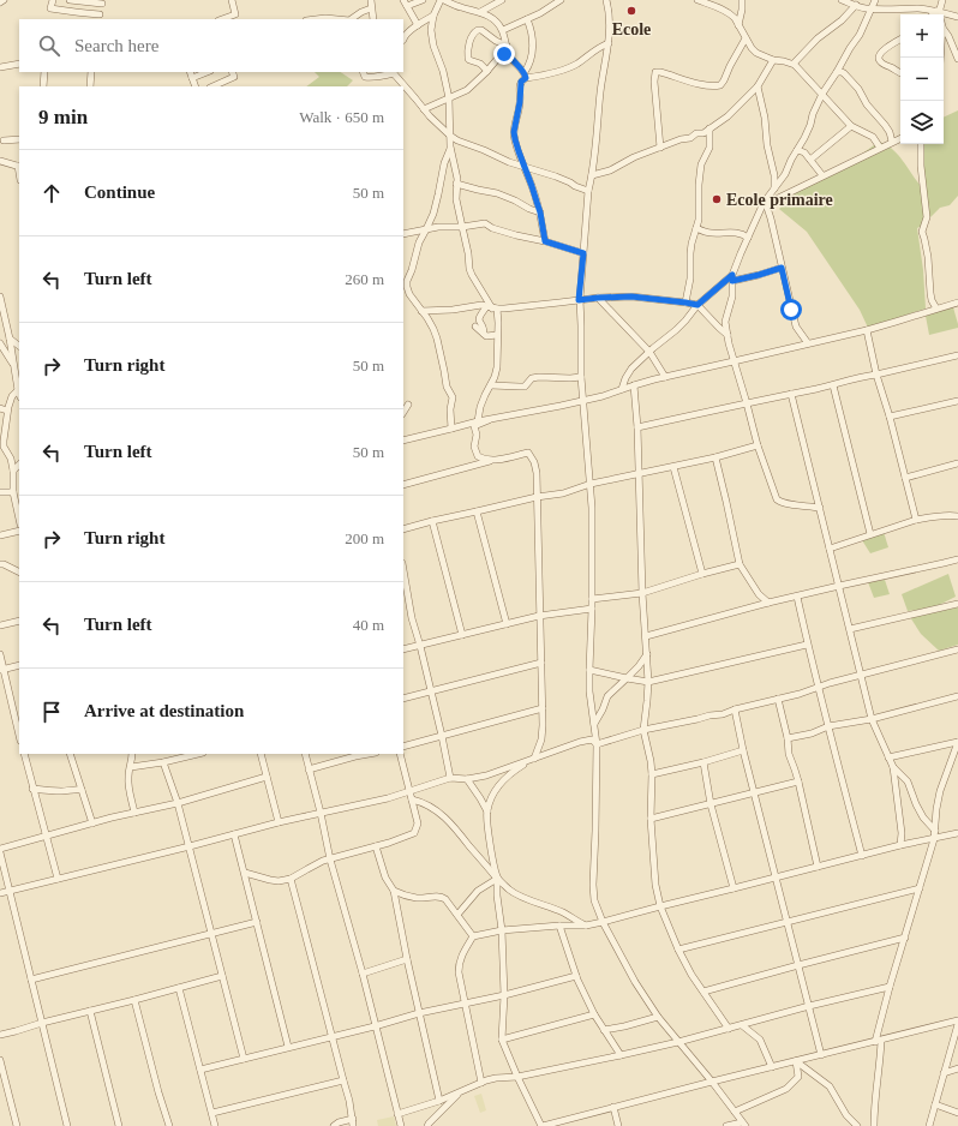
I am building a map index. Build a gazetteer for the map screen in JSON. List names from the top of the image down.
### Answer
{
  "places": ["Ecole", "Ecole primaire"],
  "page": {
    "map_buttons": ["+", "−"],
    "search": "Search here",
    "heading": ["9 min", "Walk · 650 m"],
    "list": [
      ["Continue", "50 m"],
      ["Turn left", "260 m"],
      ["Turn right", "50 m"],
      ["Turn left", "50 m"],
      ["Turn right", "200 m"],
      ["Turn left", "40 m"],
      "Arrive at destination"
    ]
  }
}
